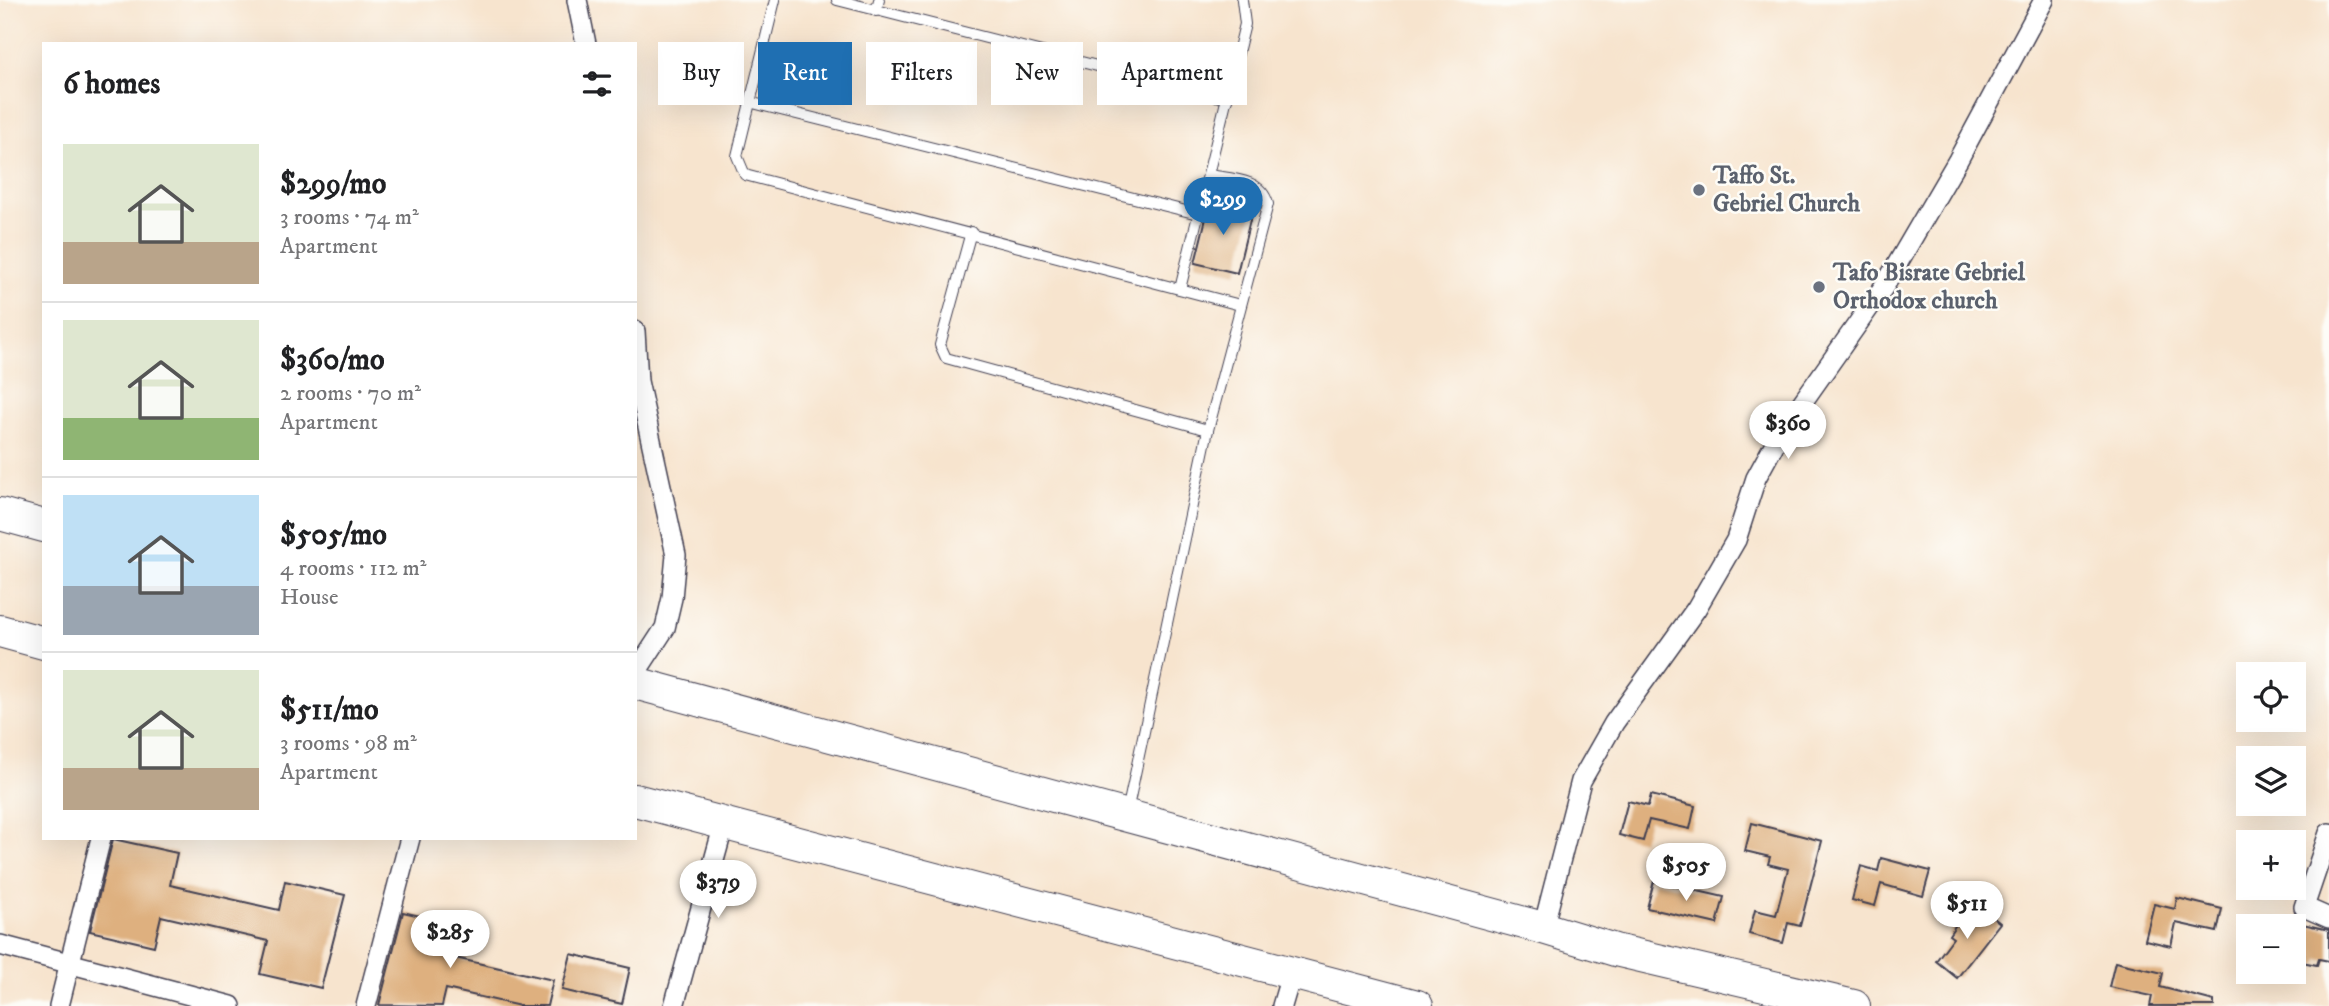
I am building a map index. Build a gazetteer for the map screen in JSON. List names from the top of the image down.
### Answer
{
  "places": ["Taffo St. Gebriel Church", "Tafo Bisrate Gebriel Orthodox church"],
  "page": {
    "chip": [
      "Buy",
      "Rent",
      "Filters",
      "New",
      "Apartment"
    ],
    "heading": "6 homes",
    "list": [
      {
        "name": "$299/mo",
        "note": "3 rooms · 74 m² · Apartment"
      },
      {
        "name": "$360/mo",
        "note": "2 rooms · 70 m² · Apartment"
      },
      {
        "name": "$505/mo",
        "note": "4 rooms · 112 m² · House"
      },
      {
        "name": "$511/mo",
        "note": "3 rooms · 98 m² · Apartment"
      }
    ],
    "price": [
      "$299",
      "$360",
      "$505",
      "$379",
      "$511",
      "$285"
    ],
    "map_buttons": ["+", "−"]
  }
}
